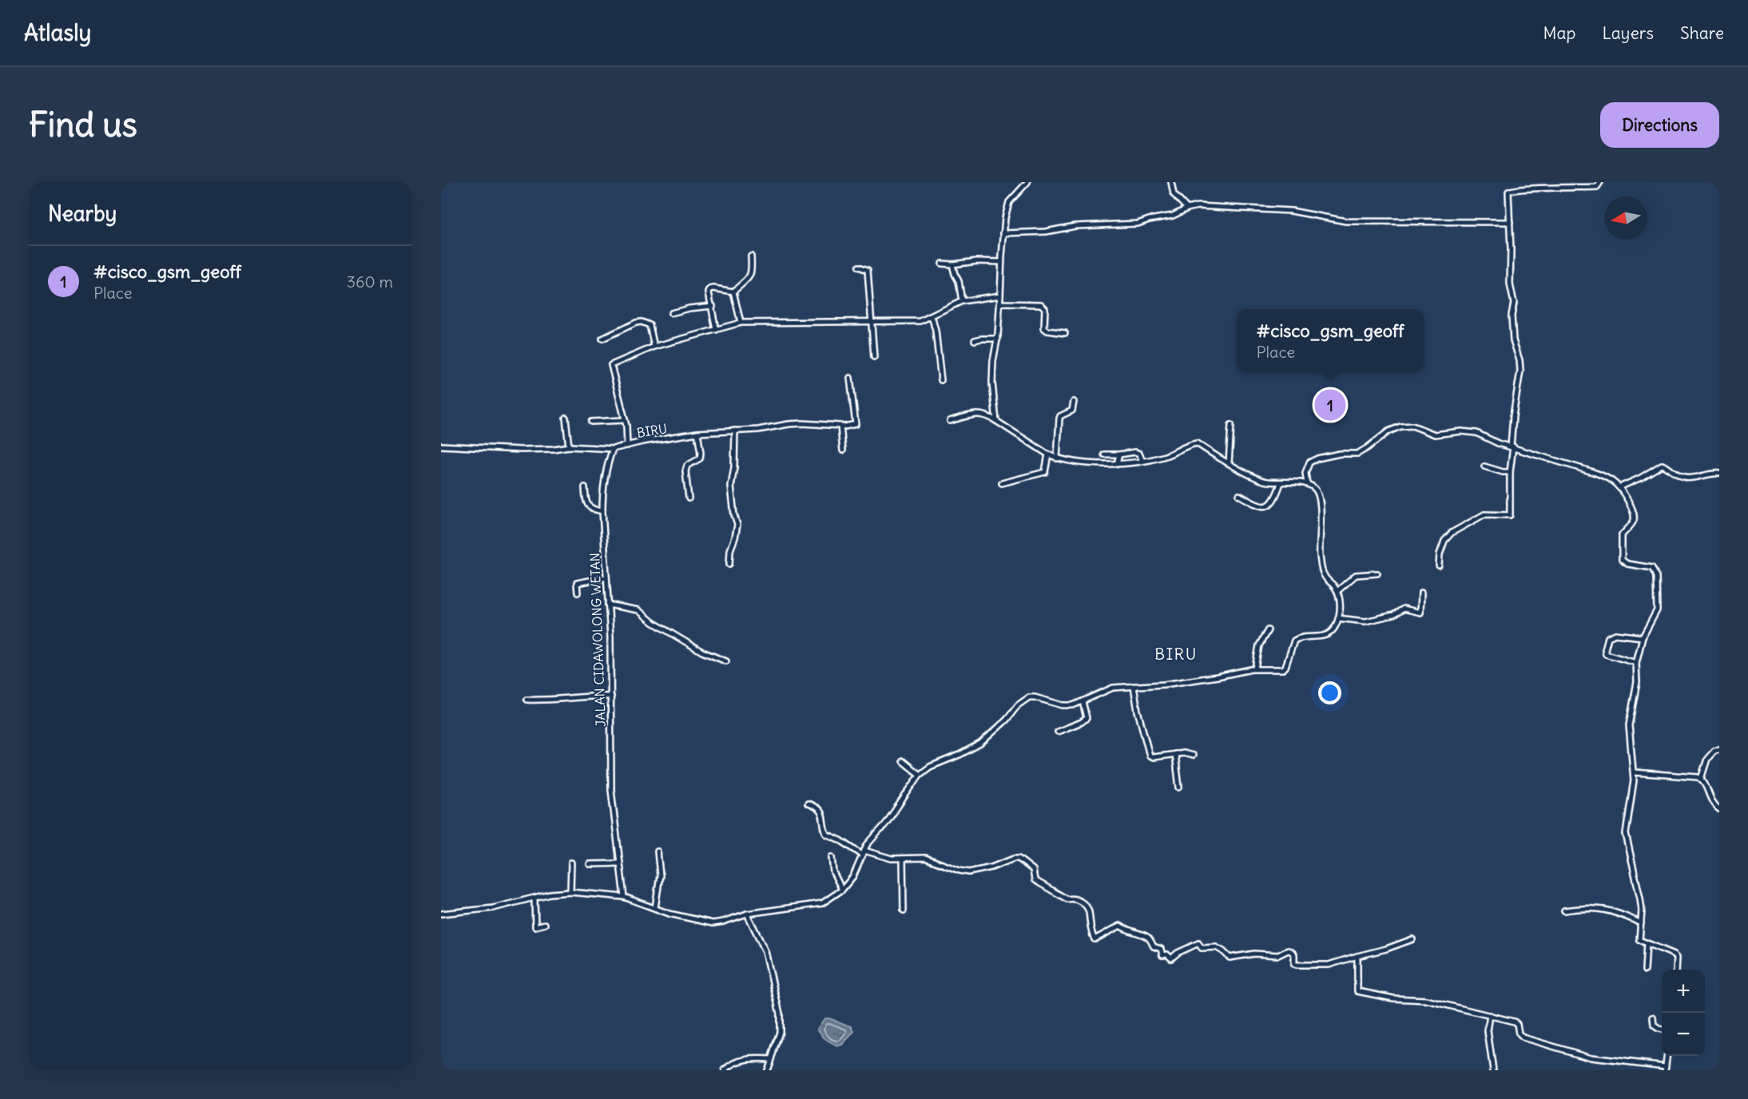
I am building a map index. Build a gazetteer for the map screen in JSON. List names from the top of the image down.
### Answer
{
  "streets": {
    "street": ["BIRU", "JALAN CIDAWOLONG WETAN"]
  },
  "crossings": [
    ["BIRU", "JALAN CIDAWOLONG WETAN"]
  ],
  "districts": ["BIRU"],
  "north": "left",
  "page": {
    "header": "Atlasly",
    "nav": ["Map", "Layers", "Share"],
    "buttons": "Directions",
    "title": "Find us",
    "heading": "Nearby",
    "list": [
      {
        "mark": "1",
        "name": "#cisco_gsm_geoff",
        "note": "Place",
        "value": "360 m"
      }
    ],
    "popup": ["#cisco_gsm_geoff", "Place"],
    "pins": "1",
    "map_buttons": ["+", "−"]
  }
}
